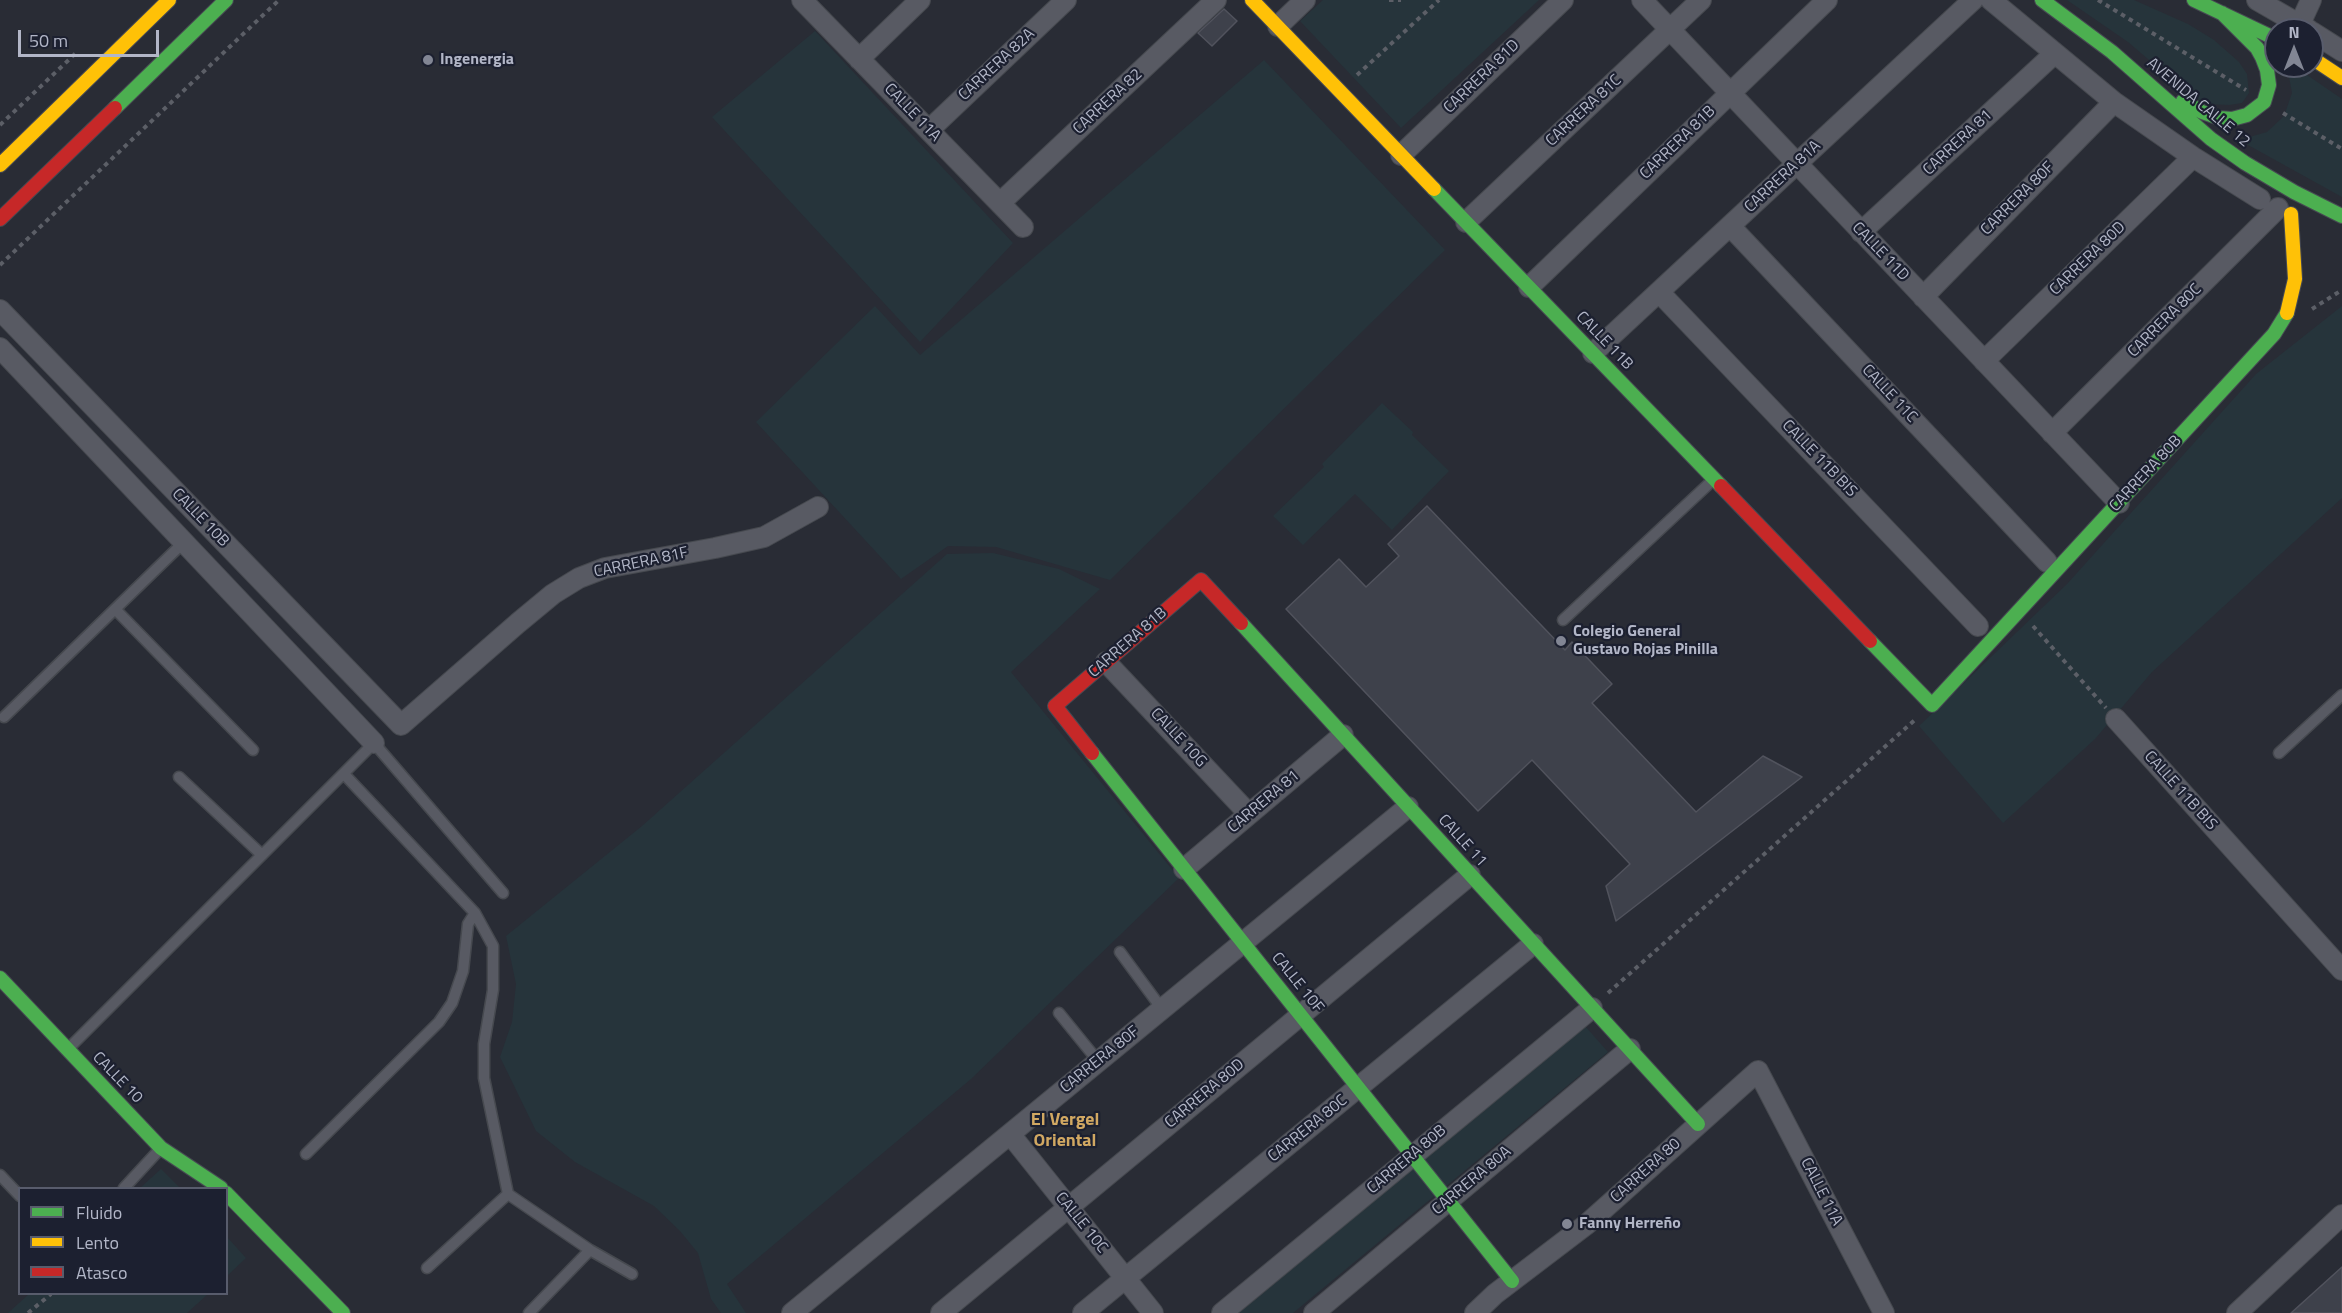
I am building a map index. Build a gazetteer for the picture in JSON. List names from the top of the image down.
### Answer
{
  "streets": {
    "street": [
      "CARRERA 82A",
      "CARRERA 81D",
      "CARRERA 82",
      "AVENIDA CALLE 12",
      "CARRERA 81C",
      "CALLE 11A",
      "CARRERA 81B",
      "CARRERA 81",
      "CARRERA 81A",
      "CARRERA 80F",
      "CALLE 11D",
      "CARRERA 80D",
      "CARRERA 80C",
      "CALLE 11B",
      "CALLE 11C",
      "CALLE 11B BIS",
      "CARRERA 80B",
      "CALLE 10B",
      "CARRERA 81F",
      "CALLE 10G",
      "CALLE 11",
      "CALLE 10F",
      "CALLE 10",
      "CARRERA 80",
      "CARRERA 80A",
      "CALLE 10C"
    ]
  },
  "crossings": [
    ["CARRERA 82A", "CALLE 11A"],
    ["CARRERA 81D", "CALLE 11B"],
    ["CARRERA 82", "CALLE 11A"],
    ["CARRERA 81C", "CALLE 11D"],
    ["CARRERA 81C", "CALLE 11B"],
    ["CALLE 11A", "CARRERA 80"],
    ["CARRERA 81B", "CALLE 11D"],
    ["CARRERA 81B", "CALLE 11B"],
    ["CARRERA 81B", "CALLE 10G"],
    ["CARRERA 81B", "CALLE 11"],
    ["CARRERA 81B", "CALLE 10F"],
    ["CARRERA 81", "CALLE 11D"],
    ["CARRERA 81", "CALLE 10G"],
    ["CARRERA 81", "CALLE 11"],
    ["CARRERA 81", "CALLE 10F"],
    ["CARRERA 81A", "CALLE 11D"],
    ["CARRERA 81A", "CALLE 11B"],
    ["CARRERA 81A", "CALLE 11C"],
    ["CARRERA 81A", "CALLE 11B BIS"],
    ["CARRERA 80F", "CALLE 11D"],
    ["CARRERA 80F", "CALLE 11"],
    ["CARRERA 80F", "CALLE 10F"],
    ["CARRERA 80F", "CALLE 10C"],
    ["CALLE 11D", "CARRERA 80D"],
    ["CALLE 11D", "CARRERA 80C"],
    ["CALLE 11D", "CARRERA 80B"],
    ["CARRERA 80D", "CALLE 11"],
    ["CARRERA 80D", "CALLE 10F"],
    ["CARRERA 80D", "CALLE 10C"],
    ["CARRERA 80C", "CARRERA 80B"],
    ["CARRERA 80C", "CALLE 11"],
    ["CARRERA 80C", "CALLE 10F"],
    ["CARRERA 80C", "CALLE 10C"],
    ["CALLE 11B", "CARRERA 80B"],
    ["CARRERA 80B", "CALLE 11"],
    ["CARRERA 80B", "CALLE 10F"],
    ["CALLE 10B", "CARRERA 81F"],
    ["CALLE 11", "CARRERA 80"],
    ["CALLE 11", "CARRERA 80A"],
    ["CALLE 10F", "CARRERA 80"],
    ["CALLE 10F", "CARRERA 80A"]
  ],
  "districts": ["El Vergel Oriental"],
  "places": ["Ingenergia", "Colegio General Gustavo Rojas Pinilla", "Fanny Herreño"],
  "legend": ["Fluido", "Lento", "Atasco"],
  "scale_bar": "50 m",
  "north": "top"
}
